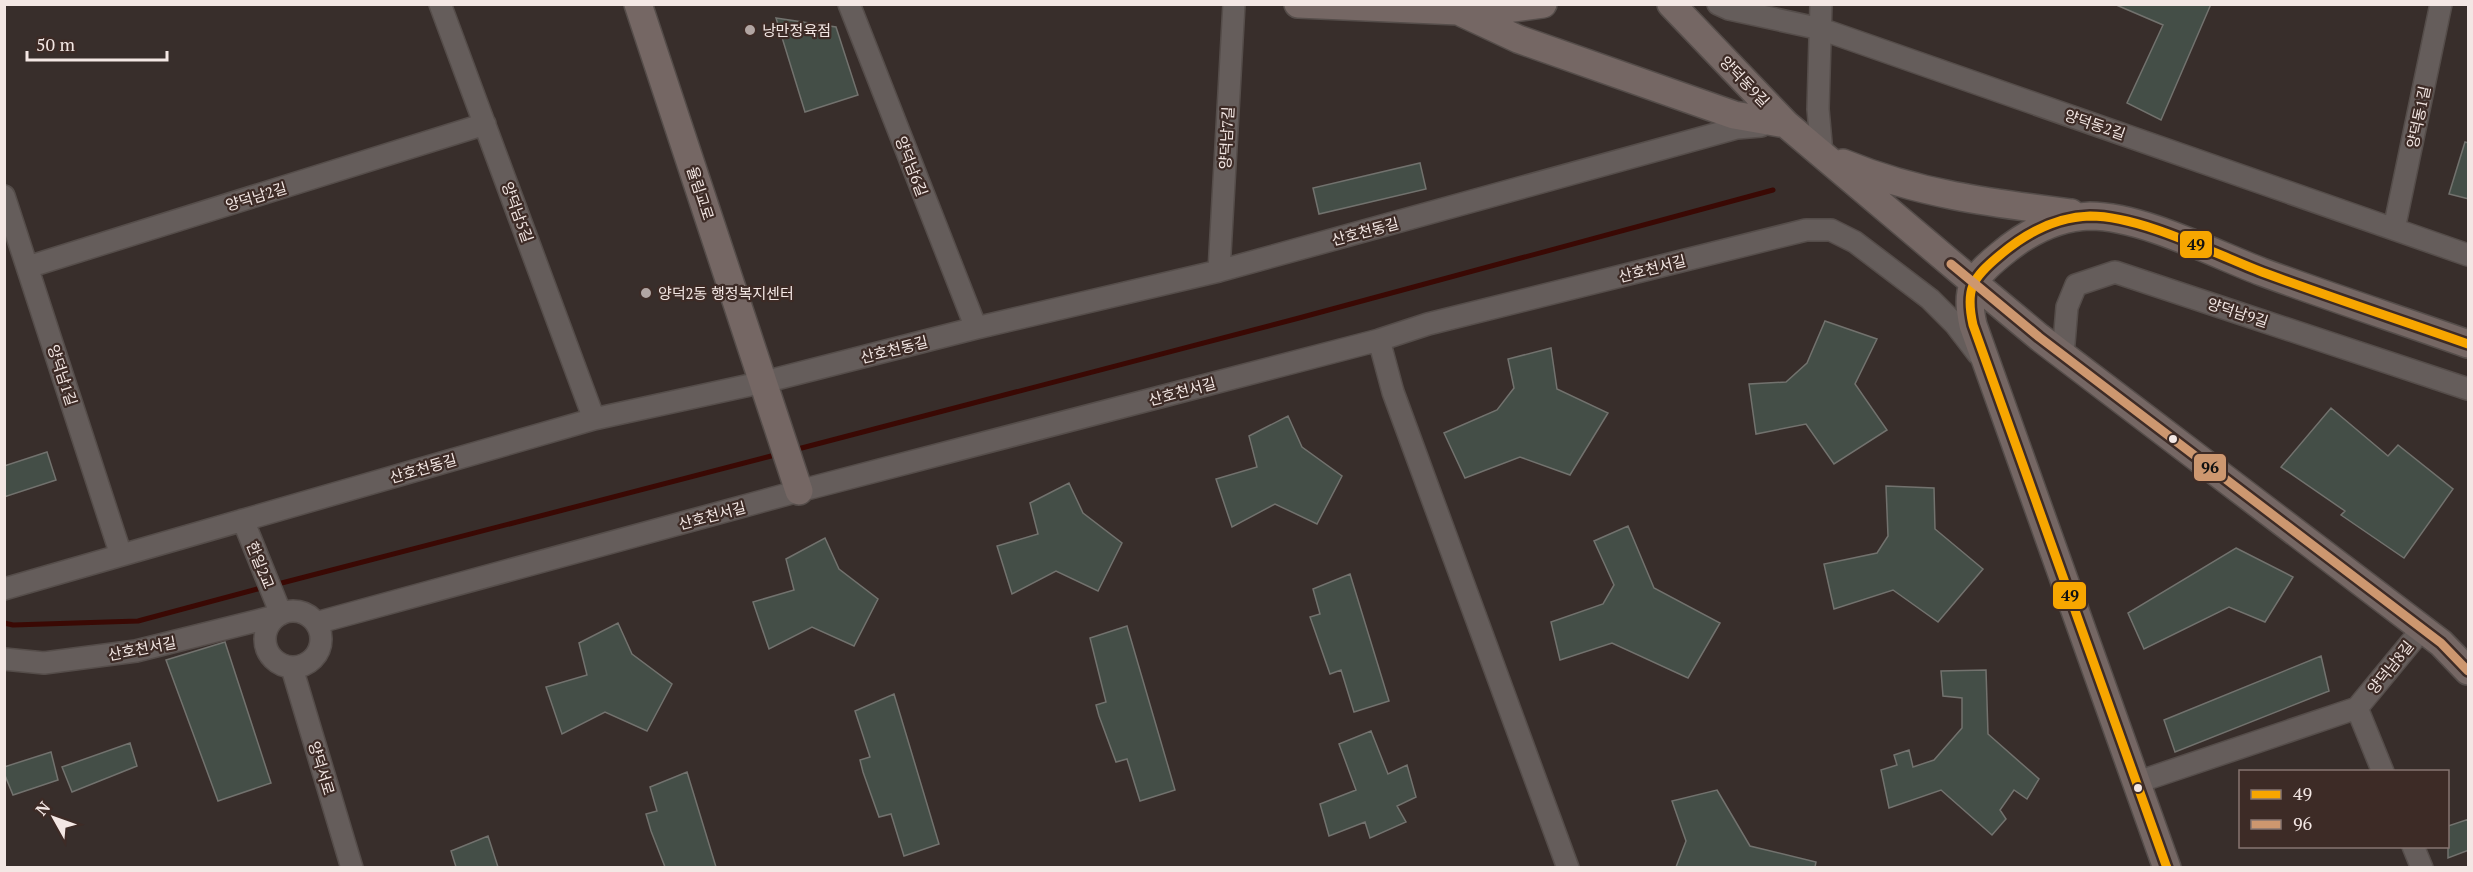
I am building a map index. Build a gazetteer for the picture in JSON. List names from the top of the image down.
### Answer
{
  "streets": {
    "main road": ["양덕동9길", "율림교로"],
    "street": [
      "양덕동1길",
      "양덕동2길",
      "양덕남7길",
      "양덕남6길",
      "양덕남2길",
      "양덕남5길",
      "산호천동길",
      "산호천서길",
      "양덕남9길",
      "양덕남1길",
      "한일2교",
      "양덕남8길",
      "양덕서로"
    ]
  },
  "crossings": [
    ["양덕동9길", "산호천동길"],
    ["양덕동9길", "양덕남9길"],
    ["양덕동9길", "양덕남8길"],
    ["양덕동1길", "양덕동2길"],
    ["양덕남7길", "산호천동길"],
    ["양덕남6길", "산호천동길"],
    ["율림교로", "산호천동길"],
    ["율림교로", "산호천서길"],
    ["양덕남2길", "양덕남5길"],
    ["양덕남2길", "양덕남1길"],
    ["양덕남5길", "산호천동길"],
    ["산호천동길", "양덕남1길"],
    ["산호천동길", "한일2교"],
    ["산호천서길", "한일2교"],
    ["산호천서길", "양덕서로"],
    ["한일2교", "양덕서로"]
  ],
  "places": ["낭만정육점", "양덕2동 행정복지센터"],
  "lines": ["transit line 49", "transit line 96"],
  "legend": ["49", "96"],
  "scale_bar": "50 m",
  "north": "top left"
}
